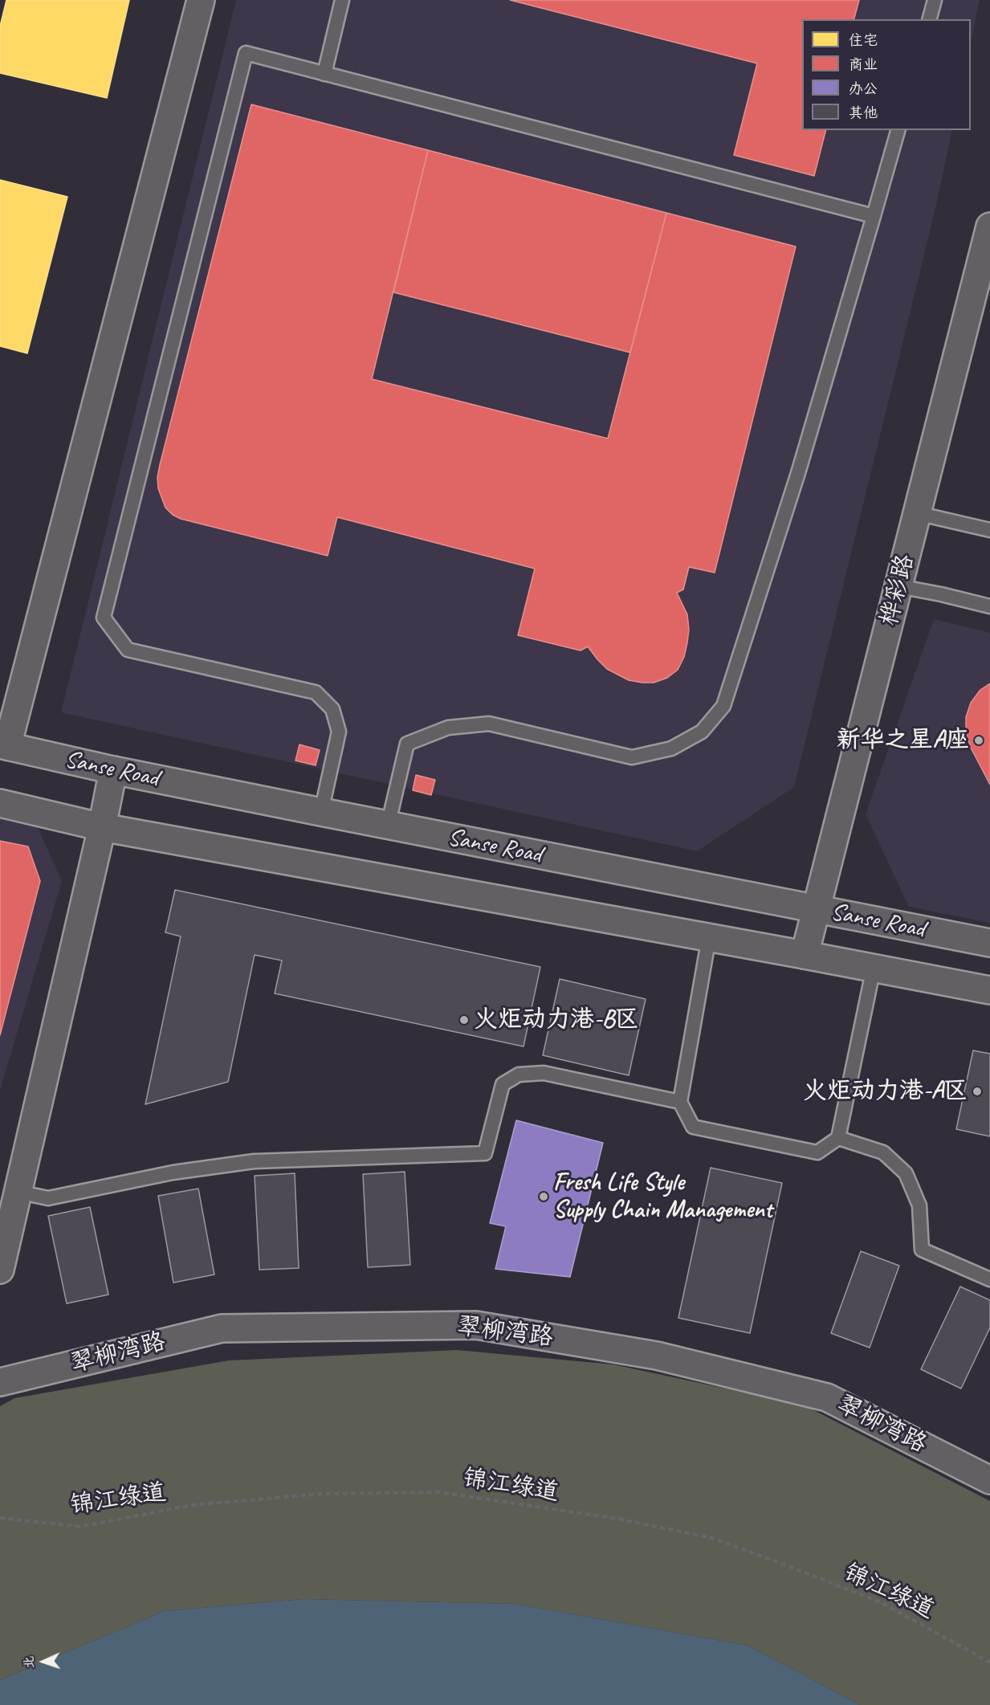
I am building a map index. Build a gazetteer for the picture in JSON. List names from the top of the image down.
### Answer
{
  "streets": {
    "street": ["桦彩路", "Sanse Road", "翠柳湾路"],
    "path": ["锦江绿道"]
  },
  "crossings": [
    ["桦彩路", "Sanse Road"]
  ],
  "places": [
    "新华之星A座",
    "火炬动力港-B区",
    "火炬动力港-A区",
    "Fresh Life Style Supply Chain Management"
  ],
  "legend": [
    "住宅",
    "商业",
    "办公",
    "其他"
  ],
  "north": "left"
}
